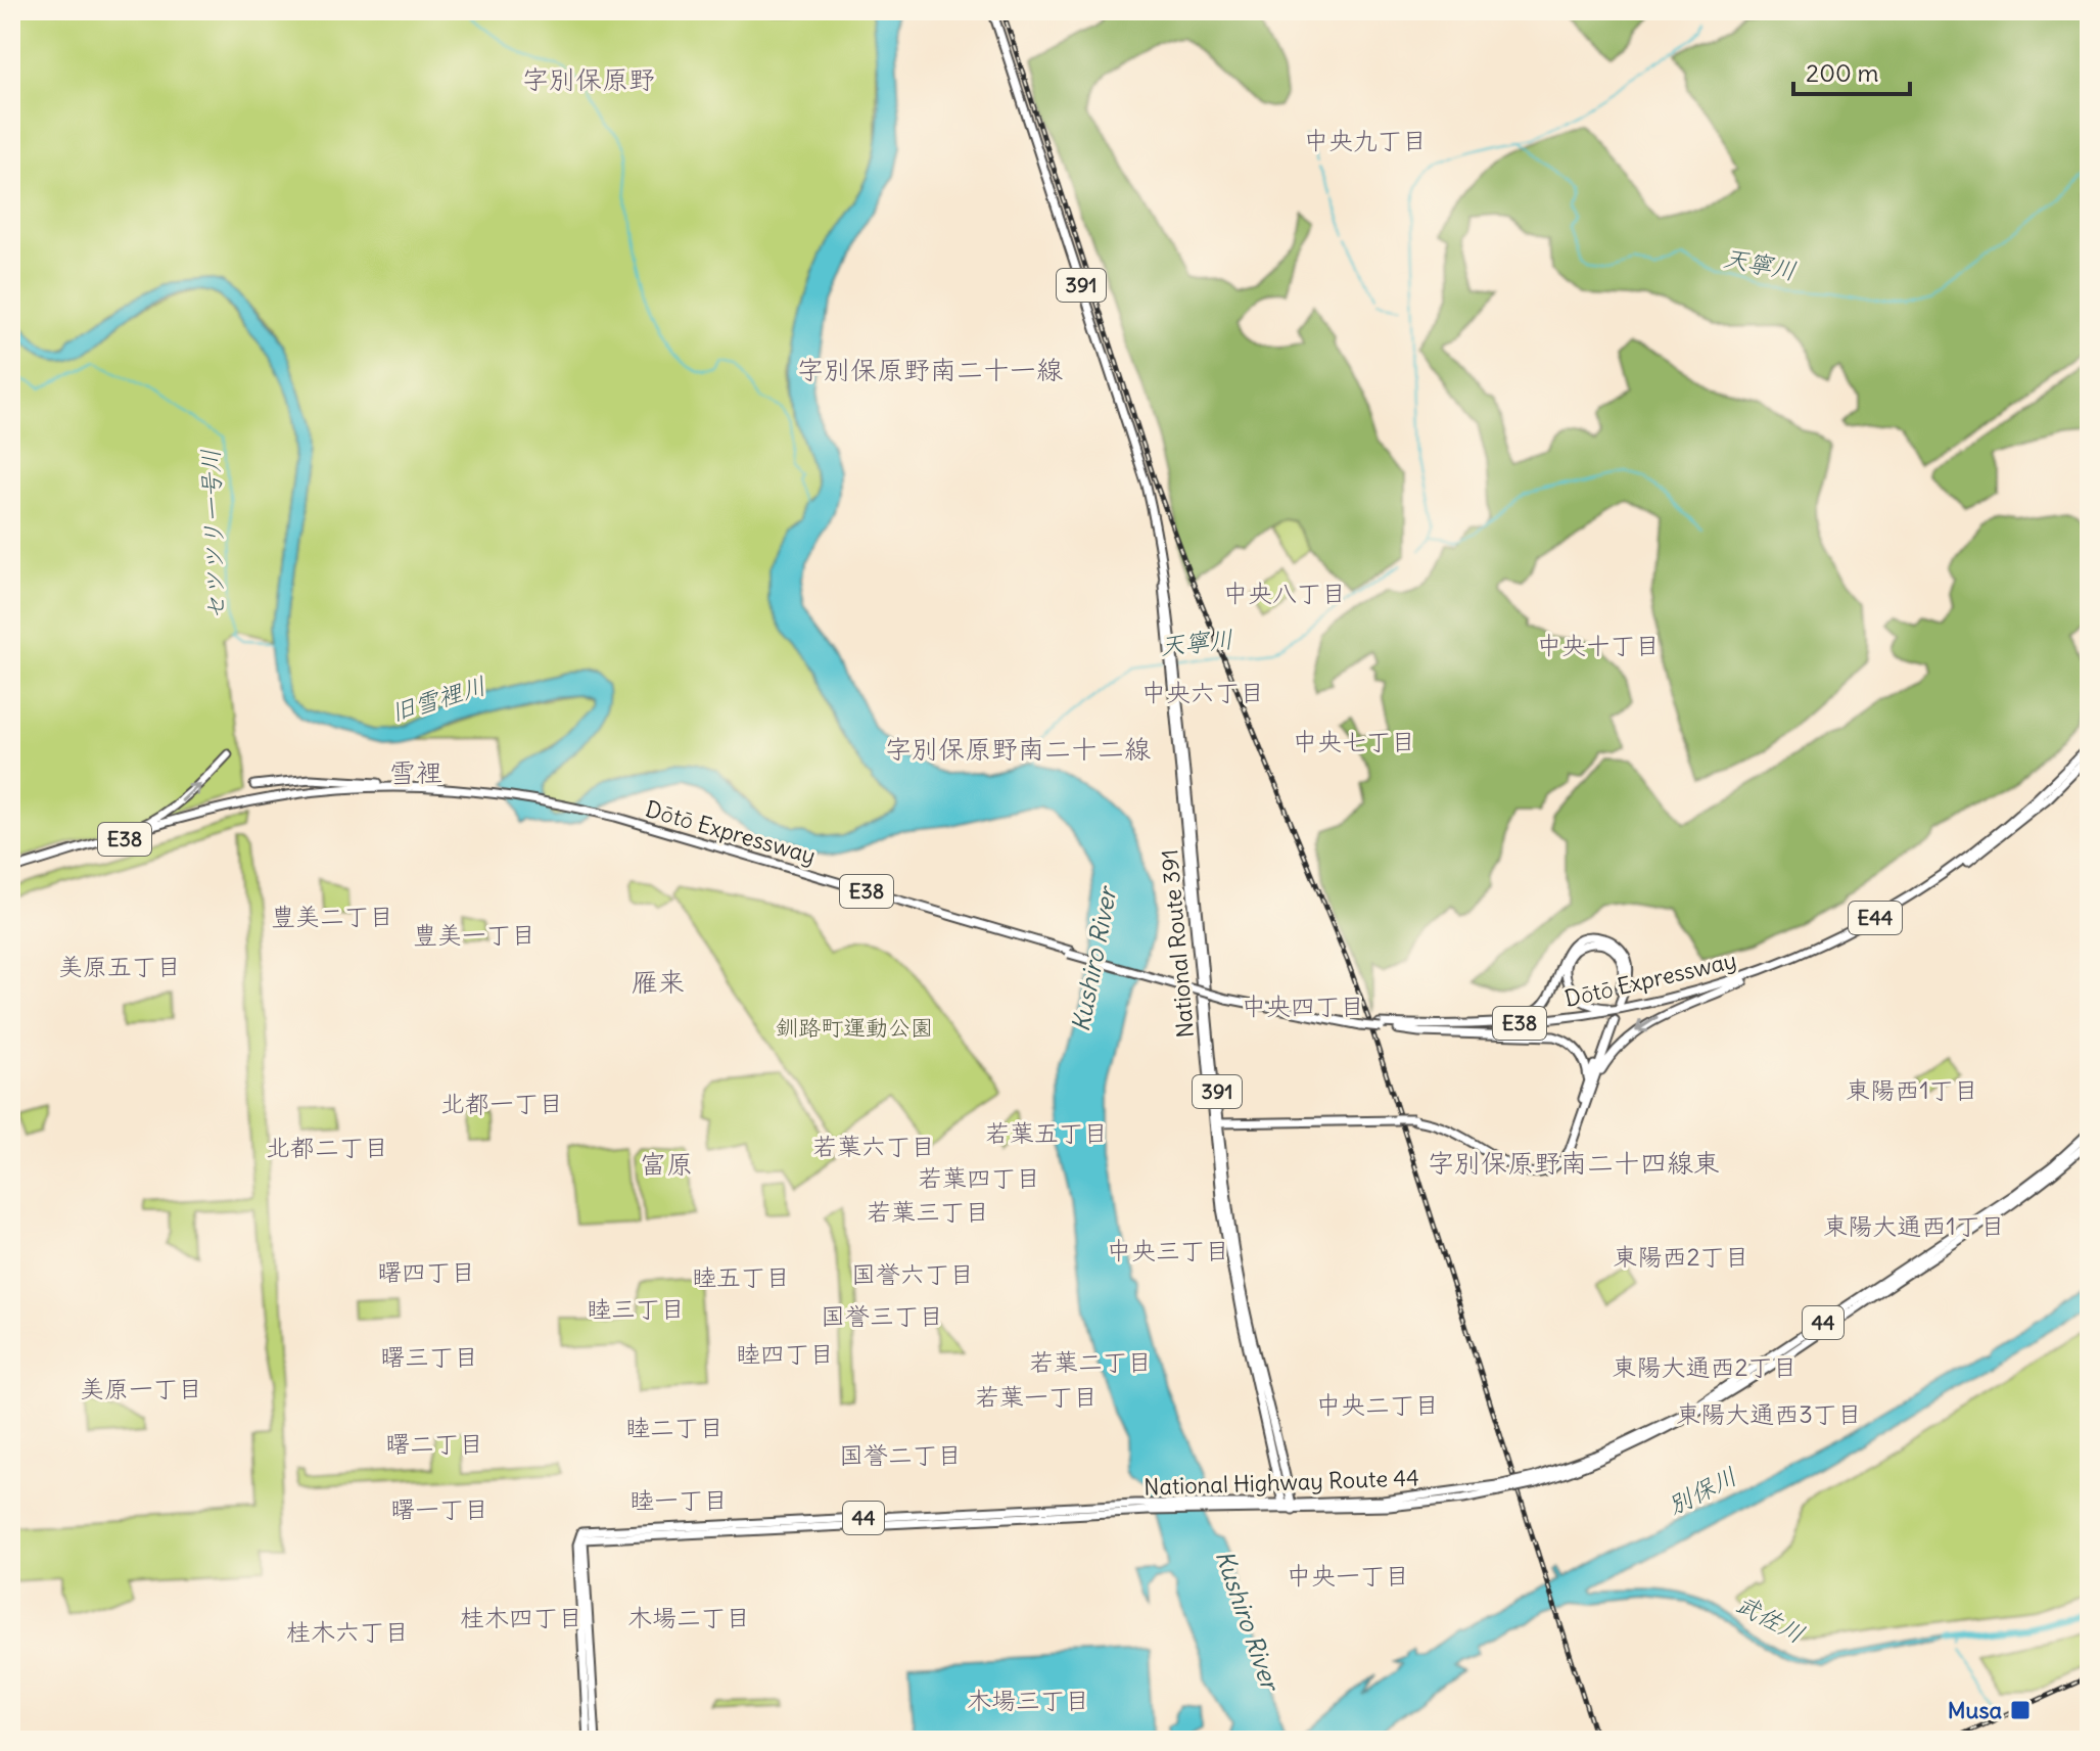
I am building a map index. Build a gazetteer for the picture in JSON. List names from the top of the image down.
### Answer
{
  "streets": {
    "highway": [
      "391",
      "Dōtō Expressway",
      "E38",
      "E44",
      "National Route 391",
      "44",
      "National Highway Route 44"
    ]
  },
  "crossings": [
    ["National Route 391", "National Highway Route 44"],
    ["44", "National Highway Route 44"]
  ],
  "districts": [
    "字別保原野",
    "中央九丁目",
    "字別保原野南二十一線",
    "中央八丁目",
    "中央十丁目",
    "中央六丁目",
    "中央七丁目",
    "字別保原野南二十二線",
    "雪裡",
    "豊美二丁目",
    "豊美一丁目",
    "美原五丁目",
    "雁来",
    "中央四丁目",
    "東陽西1丁目",
    "北都一丁目",
    "若葉五丁目",
    "若葉六丁目",
    "北都二丁目",
    "字別保原野南二十四線東",
    "富原",
    "若葉四丁目",
    "若葉三丁目",
    "東陽大通西1丁目",
    "中央三丁目",
    "東陽西2丁目",
    "曙四丁目",
    "国誉六丁目",
    "睦五丁目",
    "睦三丁目",
    "国誉三丁目",
    "睦四丁目",
    "曙三丁目",
    "若葉二丁目",
    "東陽大通西2丁目",
    "美原一丁目",
    "若葉一丁目",
    "中央二丁目",
    "東陽大通西3丁目",
    "睦二丁目",
    "曙二丁目",
    "国誉二丁目",
    "睦一丁目",
    "曙一丁目",
    "中央一丁目",
    "桂木四丁目",
    "木場二丁目",
    "桂木六丁目",
    "木場三丁目"
  ],
  "water": [
    "天寧川",
    "セツツリ一号川",
    "旧雪裡川",
    "Kushiro River",
    "別保川",
    "武佐川"
  ],
  "parks": ["釧路町運動公園"],
  "places": {
    "transit": ["Musa"]
  },
  "scale_bar": "200 m"
}
